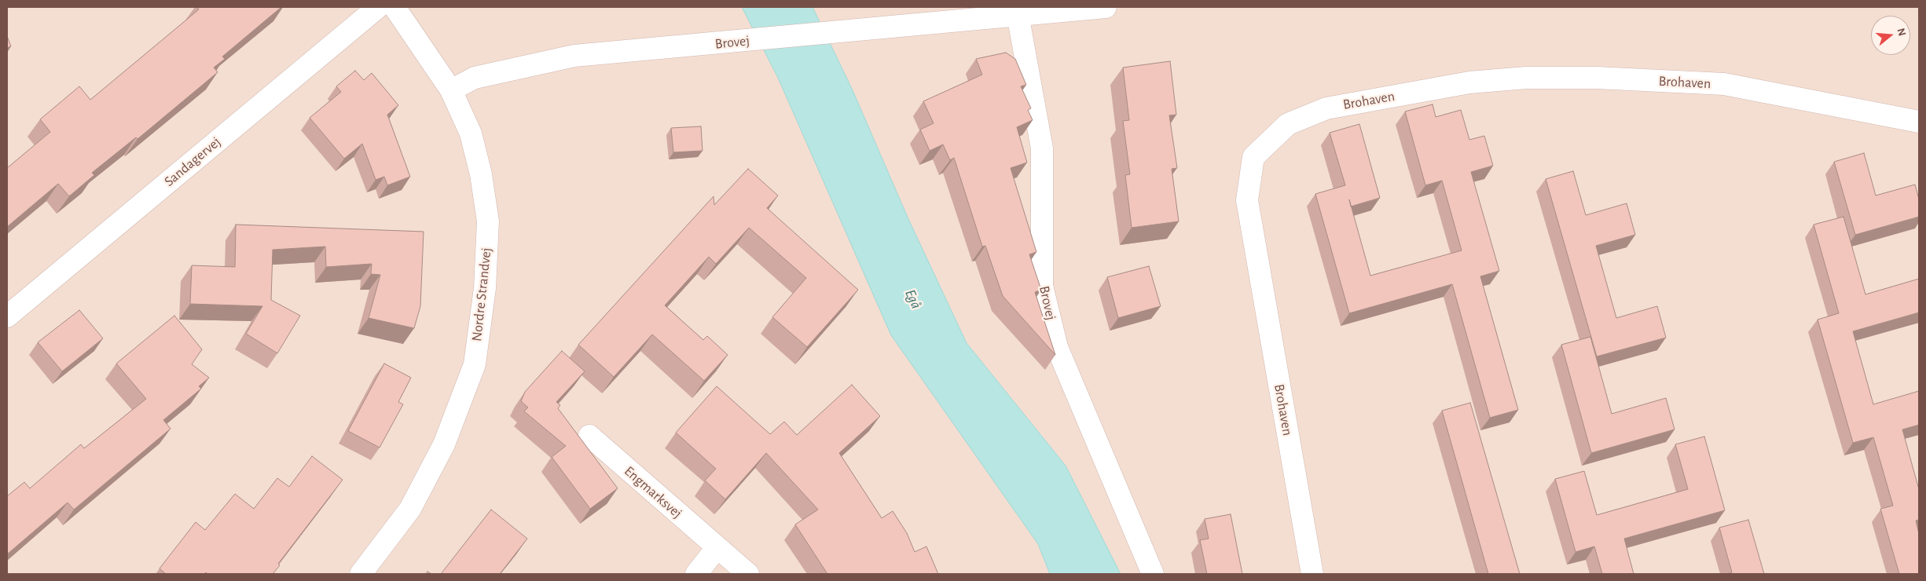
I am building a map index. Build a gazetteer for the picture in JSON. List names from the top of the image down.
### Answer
{
  "streets": {
    "street": [
      "Brovej",
      "Brohaven",
      "Sandagervej",
      "Nordre Strandvej",
      "Engmarksvej"
    ]
  },
  "crossings": [
    ["Brovej", "Nordre Strandvej"]
  ],
  "water": ["Egå"],
  "north": "right"
}
